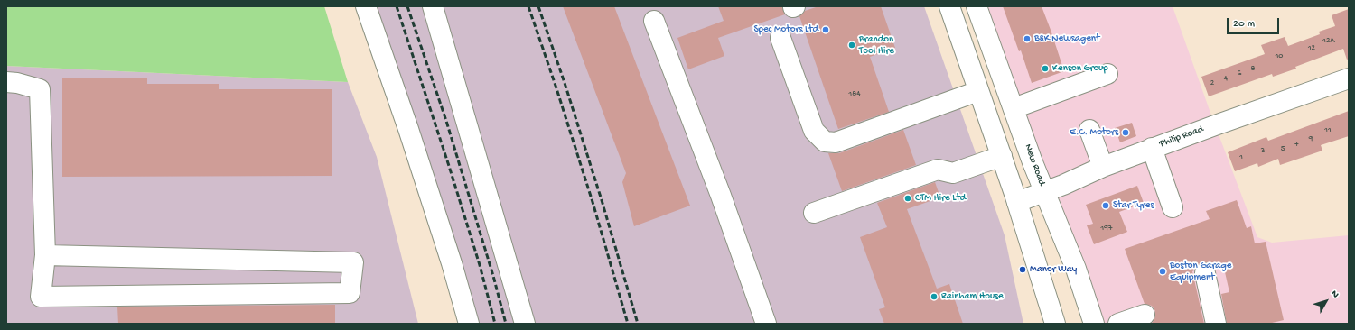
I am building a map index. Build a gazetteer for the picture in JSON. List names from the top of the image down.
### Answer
{
  "streets": {
    "main road": ["Philip Road", "New Road"]
  },
  "crossings": [
    ["Philip Road", "New Road"]
  ],
  "places": [
    "Spec Motors Ltd",
    "B&K Newsagent",
    "Brandon Tool Hire",
    "Kenson Group",
    "E.C. Motors",
    "CTM Hire Ltd",
    "Star Tyres",
    "Manor Way",
    "Boston Garage Equipment",
    "Rainham House"
  ],
  "house_numbers": [
    "12A",
    "12",
    "10",
    "8",
    "6",
    "4",
    "2",
    "184",
    "11",
    "9",
    "7",
    "5",
    "3",
    "1",
    "197"
  ],
  "scale_bar": "20 m",
  "north": "top right"
}
